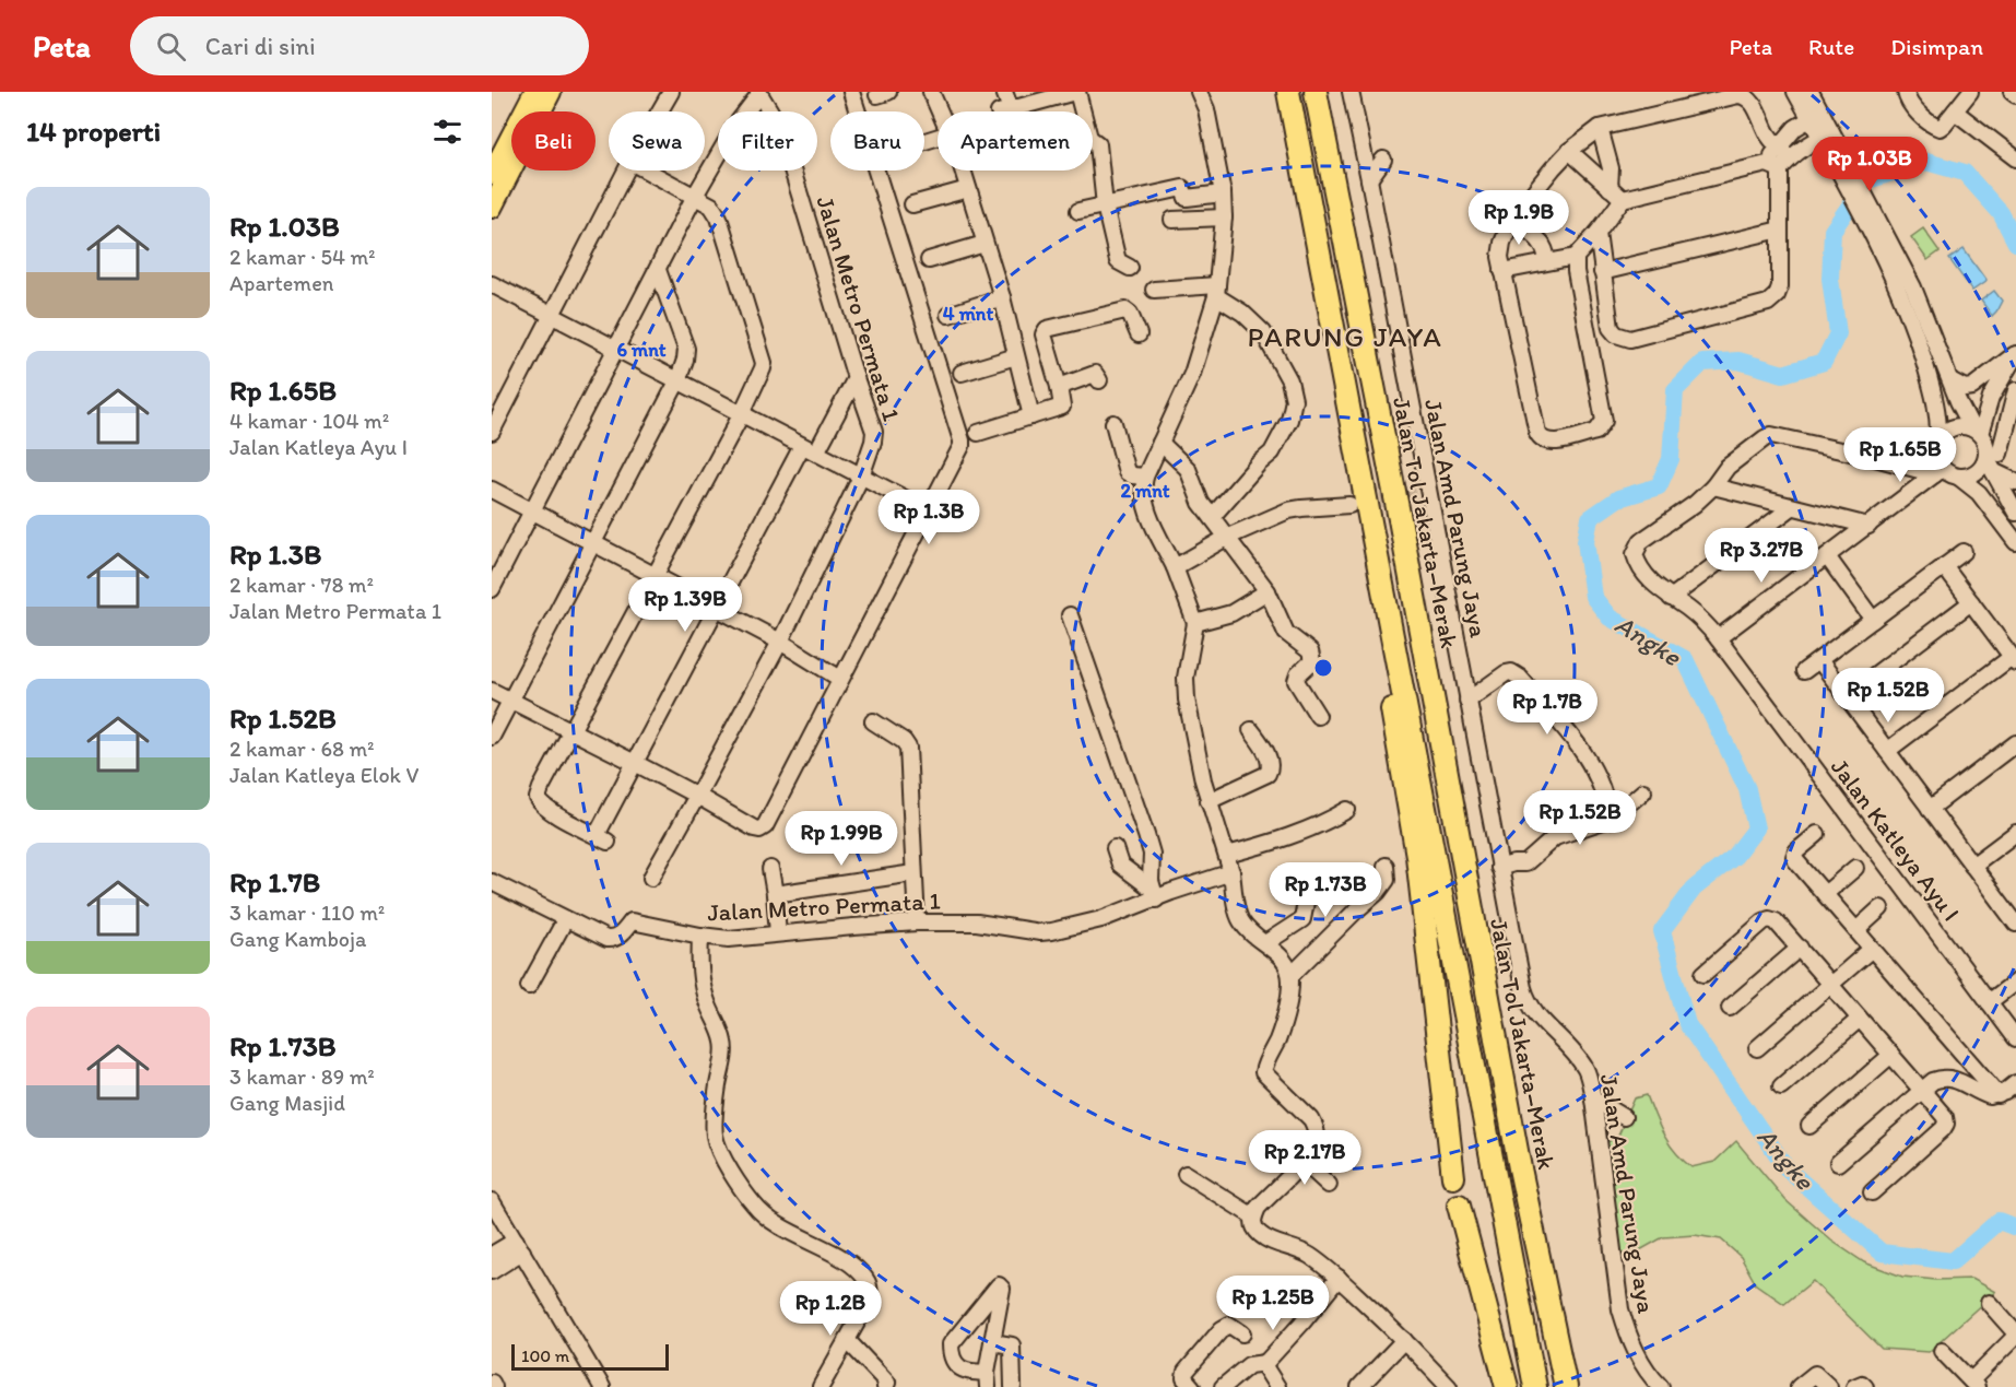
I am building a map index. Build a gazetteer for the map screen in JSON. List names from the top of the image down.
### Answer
{
  "streets": {
    "highway": ["Jalan Tol Jakarta–Merak"],
    "street": ["Jalan Metro Permata 1", "Jalan Amd Parung Jaya", "Jalan Katleya Ayu I"]
  },
  "districts": ["PARUNG JAYA"],
  "water": ["Angke"],
  "scale_bar": "100 m",
  "page": {
    "header": "Peta",
    "search": "Cari di sini",
    "nav": ["Peta", "Rute", "Disimpan"],
    "heading": "14 properti",
    "chip": [
      "Beli",
      "Sewa",
      "Filter",
      "Baru",
      "Apartemen"
    ],
    "price": [
      "Rp 1.03B",
      "Rp 1.9B",
      "Rp 1.65B",
      "Rp 1.3B",
      "Rp 3.27B",
      "Rp 1.39B",
      "Rp 1.52B",
      "Rp 1.7B",
      "Rp 1.52B",
      "Rp 1.99B",
      "Rp 1.73B",
      "Rp 2.17B",
      "Rp 1.25B",
      "Rp 1.2B"
    ],
    "list": [
      {
        "name": "Rp 1.03B",
        "note": "2 kamar · 54 m² · Apartemen"
      },
      {
        "name": "Rp 1.65B",
        "note": "4 kamar · 104 m² · Jalan Katleya Ayu I"
      },
      {
        "name": "Rp 1.3B",
        "note": "2 kamar · 78 m² · Jalan Metro Permata 1"
      },
      {
        "name": "Rp 1.52B",
        "note": "2 kamar · 68 m² · Jalan Katleya Elok V"
      },
      {
        "name": "Rp 1.7B",
        "note": "3 kamar · 110 m² · Gang Kamboja"
      },
      {
        "name": "Rp 1.73B",
        "note": "3 kamar · 89 m² · Gang Masjid"
      }
    ],
    "scale": "100 m"
  },
  "rings": ["4 mnt", "6 mnt", "2 mnt"]
}
